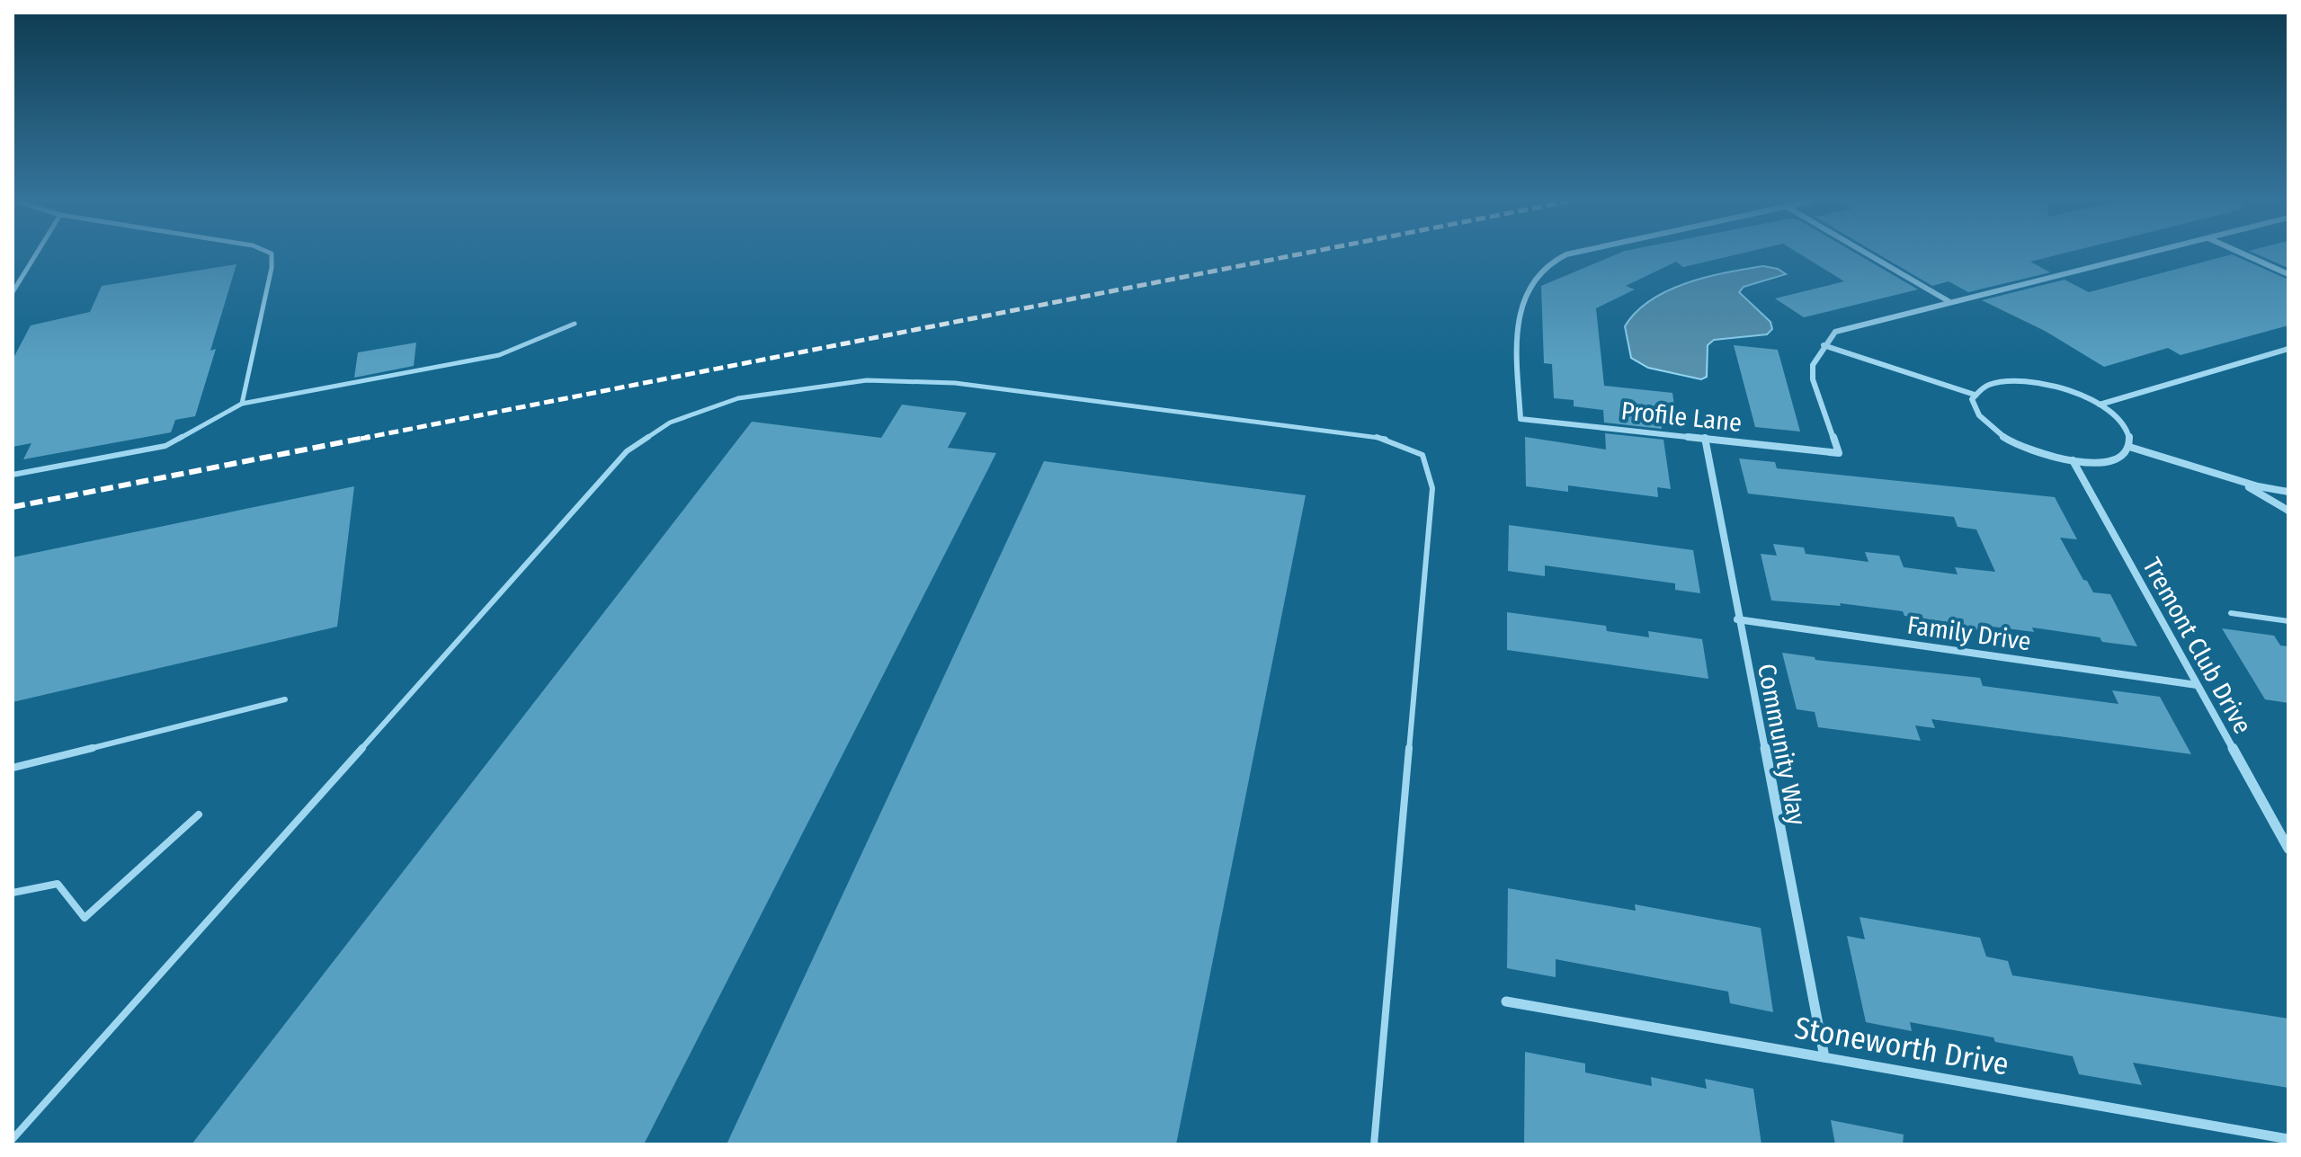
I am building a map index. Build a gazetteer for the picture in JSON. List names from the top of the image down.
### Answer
{
  "streets": {
    "street": [
      "Profile Lane",
      "Family Drive",
      "Tremont Club Drive",
      "Community Way",
      "Stoneworth Drive"
    ]
  },
  "crossings": [
    ["Profile Lane", "Community Way"],
    ["Family Drive", "Tremont Club Drive"],
    ["Family Drive", "Community Way"],
    ["Community Way", "Stoneworth Drive"]
  ]
}
